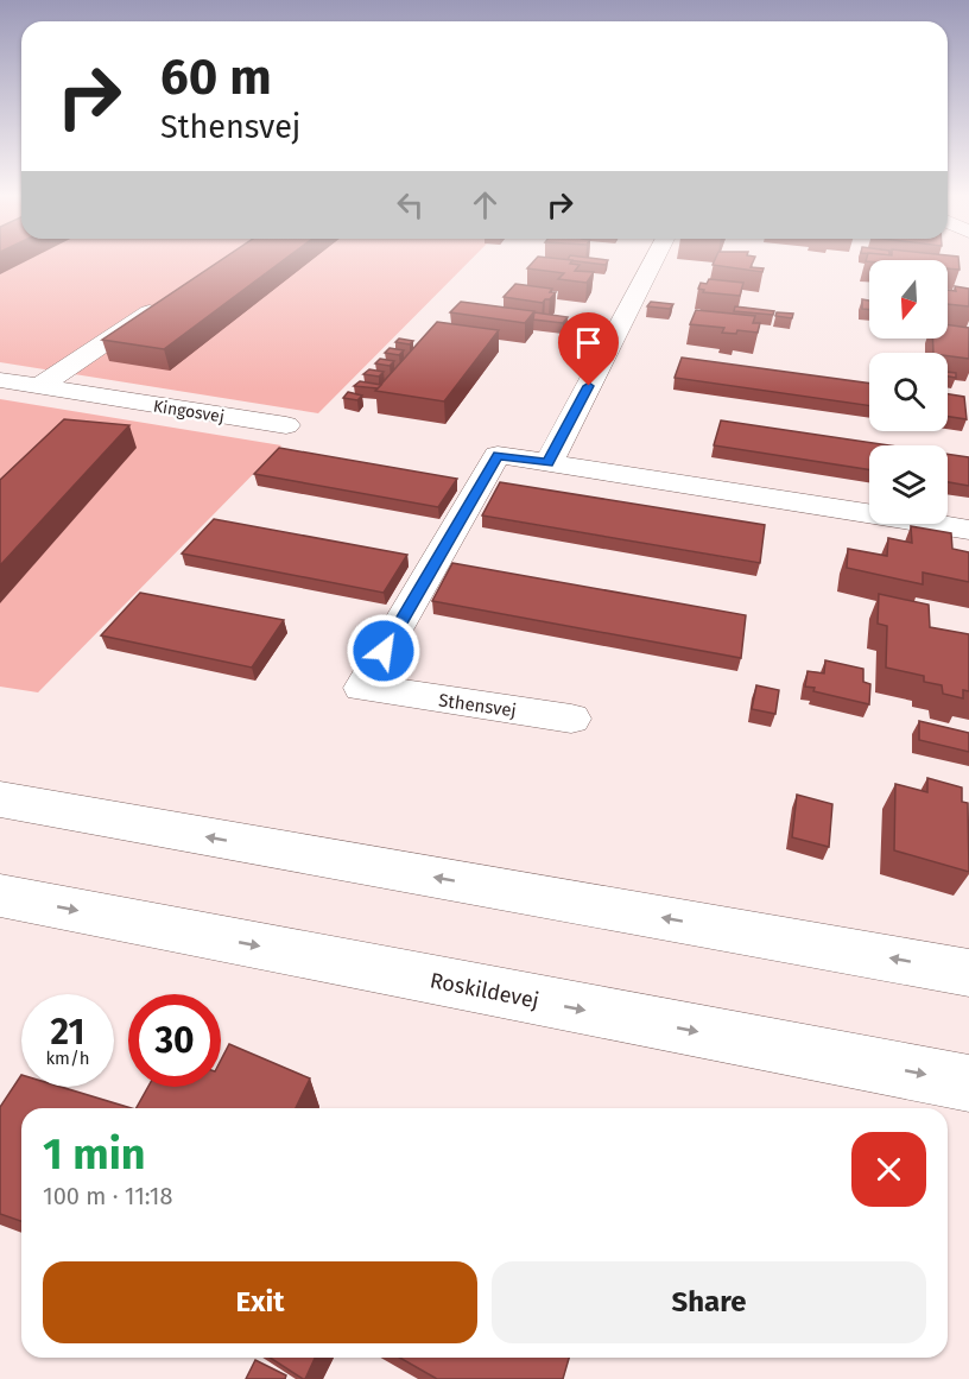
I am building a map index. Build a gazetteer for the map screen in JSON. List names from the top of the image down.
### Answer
{
  "streets": {
    "street": ["Kingosvej", "Sthensvej", "Roskildevej"]
  },
  "north": "bottom",
  "page": {
    "turn": ["60 m", "Sthensvej"],
    "speed": "21 km/h",
    "limit": "30",
    "heading": ["1 min", "100 m · 11:18"],
    "buttons": ["Exit", "Share"]
  }
}
